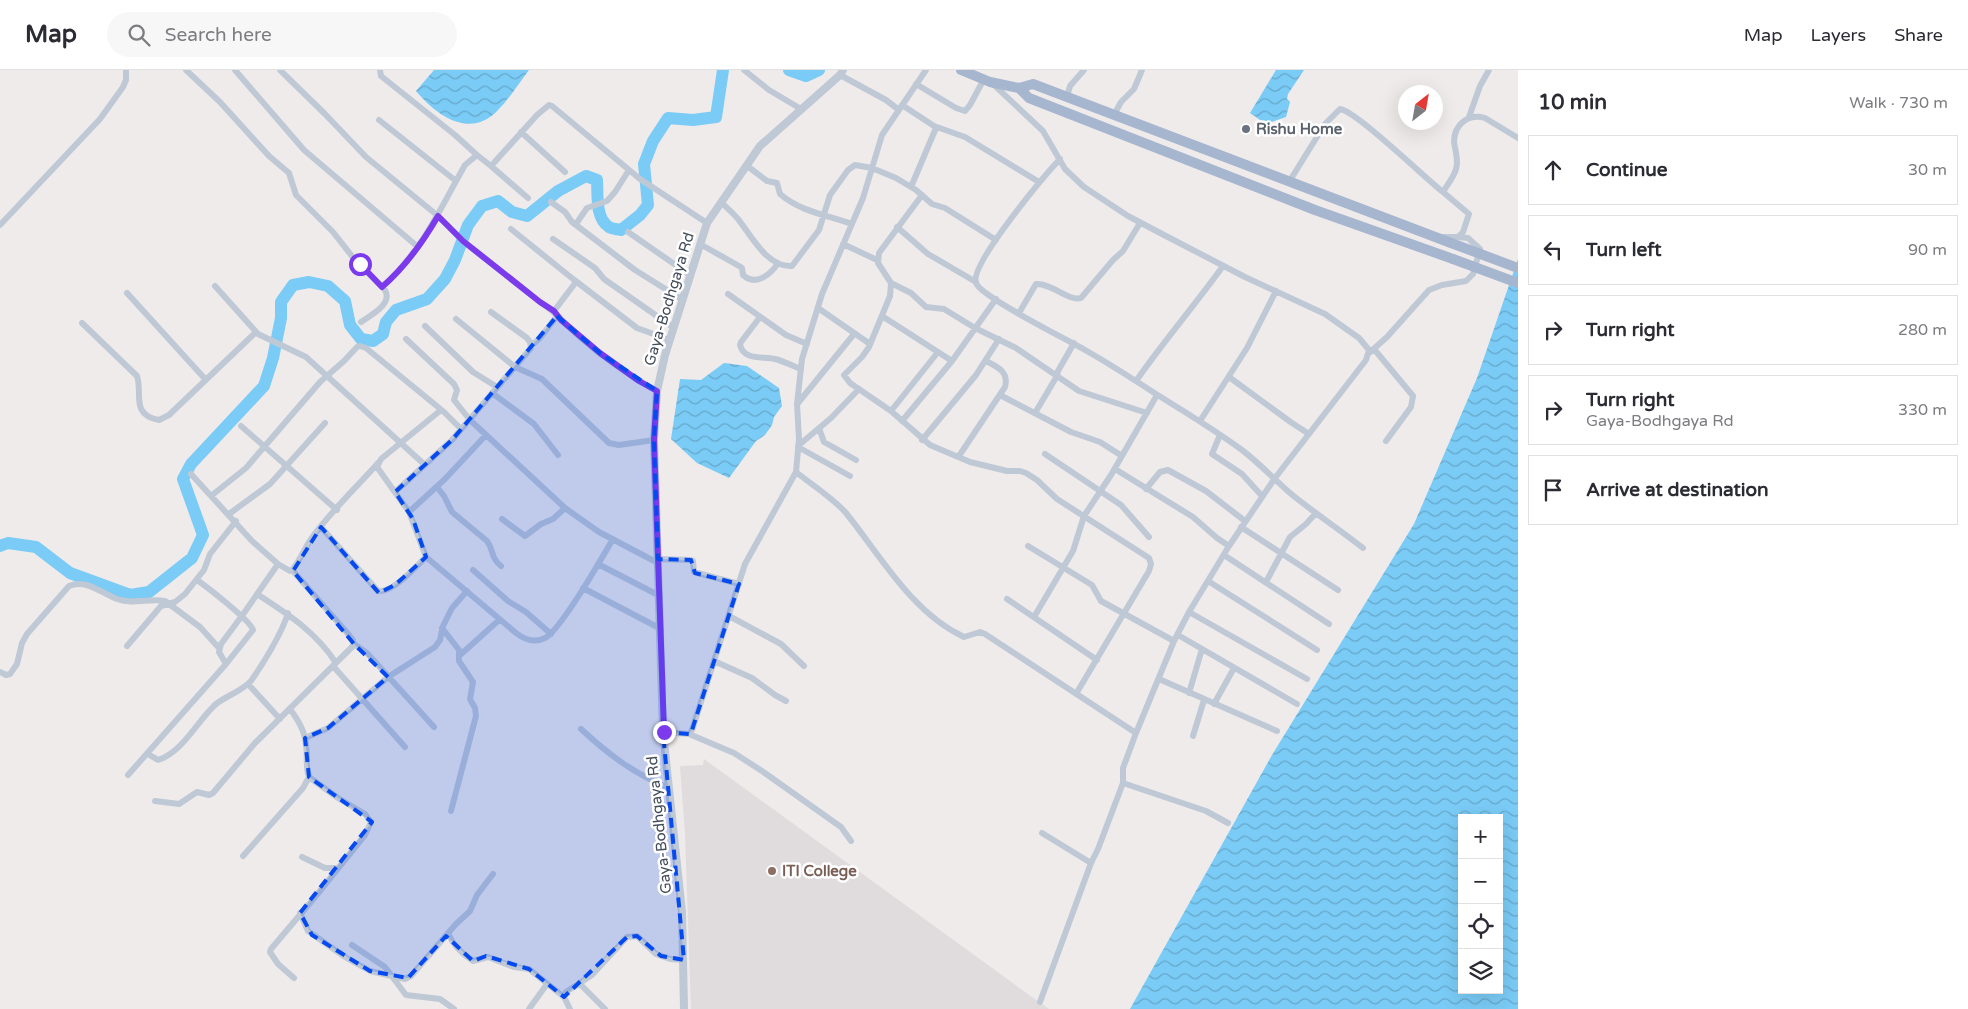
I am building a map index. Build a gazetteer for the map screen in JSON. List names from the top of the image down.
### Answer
{
  "streets": {
    "street": ["Gaya-Bodhgaya Rd"]
  },
  "places": ["Rishu Home", "ITI College"],
  "north": "top right",
  "page": {
    "header": "Map",
    "search": "Search here",
    "nav": ["Map", "Layers", "Share"],
    "heading": ["10 min", "Walk · 730 m"],
    "list": [
      ["Continue", "30 m"],
      ["Turn left", "90 m"],
      ["Turn right", "280 m"],
      ["Turn right", "Gaya-Bodhgaya Rd", "330 m"],
      "Arrive at destination"
    ],
    "map_buttons": ["+", "−"]
  }
}
